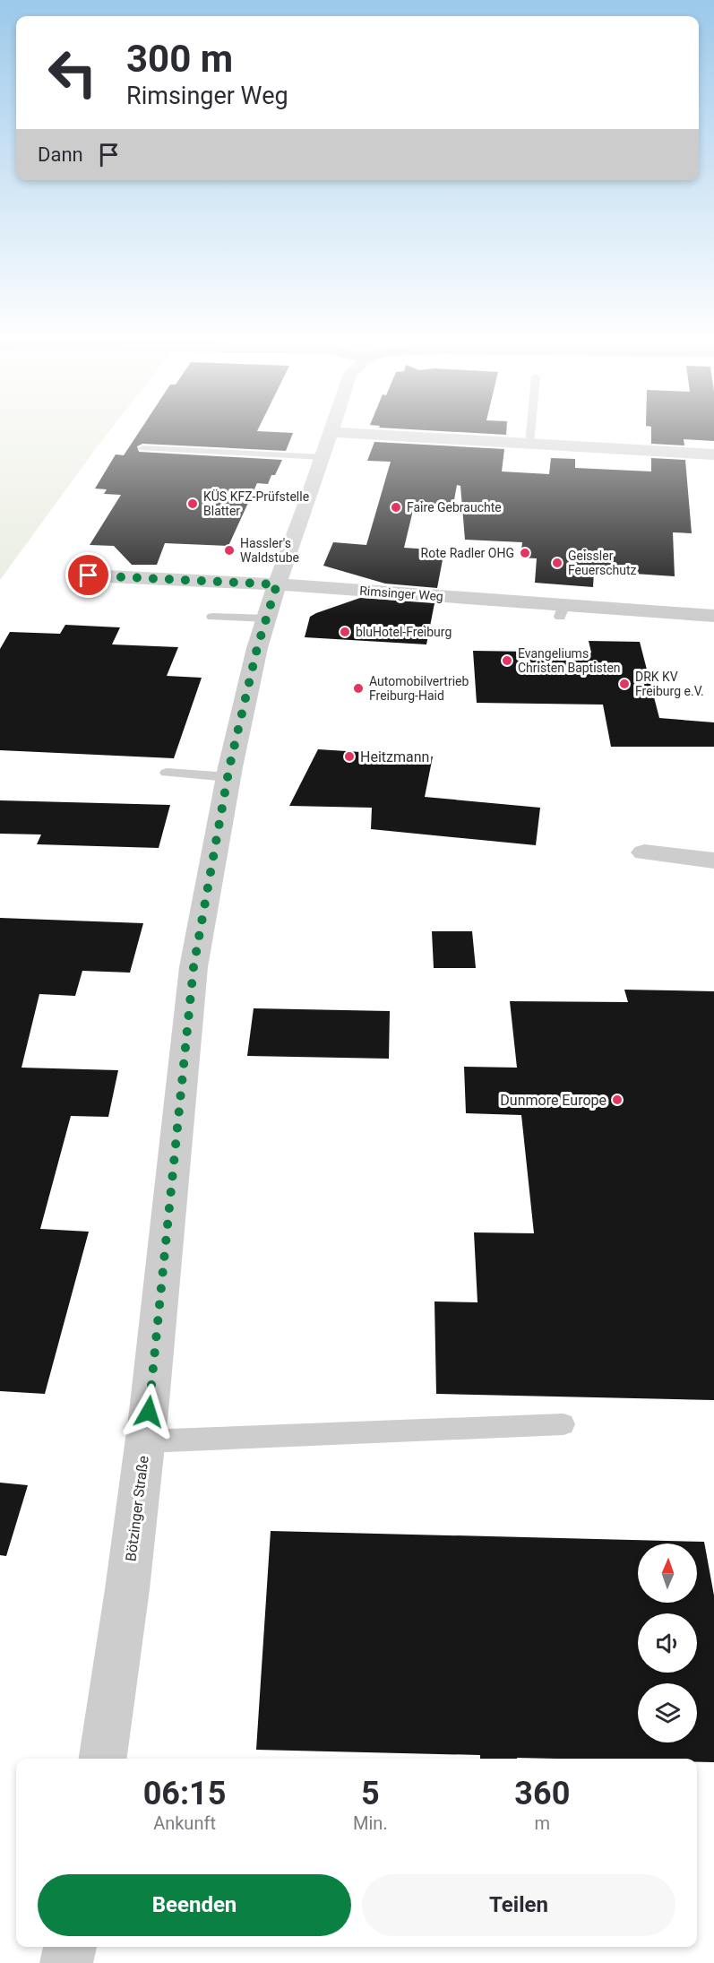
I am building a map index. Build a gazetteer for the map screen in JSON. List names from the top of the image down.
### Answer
{
  "streets": {
    "street": ["Rimsinger Weg", "Bötzinger Straße"]
  },
  "crossings": [
    ["Rimsinger Weg", "Bötzinger Straße"]
  ],
  "places": [
    "KÜS KFZ-Prüfstelle Blatter",
    "Faire Gebrauchte",
    "Hassler's Waldstube",
    "Rote Radler OHG",
    "Geissler Feuerschutz",
    "bluHotel-Freiburg",
    "Evangeliums Christen Baptisten",
    "DRK KV Freiburg e.V.",
    "Automobilvertrieb Freiburg-Haid",
    "Heitzmann",
    "Dunmore Europe"
  ],
  "north": "top",
  "page": {
    "turn": ["300 m", "Rimsinger Weg"],
    "then": "Dann",
    "eta": [
      "06:15",
      "Ankunft",
      "5",
      "Min.",
      "360",
      "m"
    ],
    "buttons": ["Beenden", "Teilen"]
  }
}
